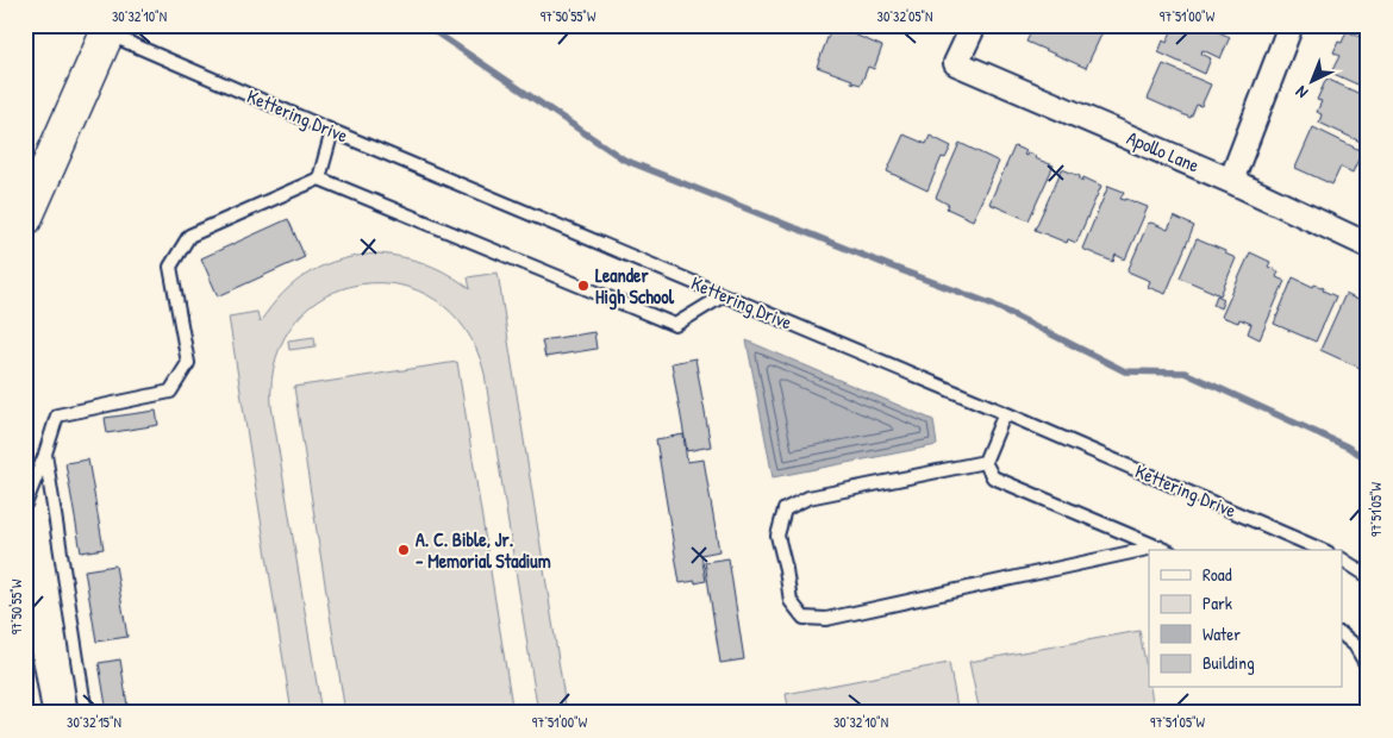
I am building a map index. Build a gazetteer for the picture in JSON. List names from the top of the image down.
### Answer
{
  "streets": {
    "street": ["Apollo Lane"],
    "lane": ["Kettering Drive"]
  },
  "places": ["Leander High School", "A. C. Bible, Jr. - Memorial Stadium"],
  "legend": [
    "Road",
    "Park",
    "Water",
    "Building"
  ],
  "north": "bottom left",
  "coordinates": [
    "30°32'10\"N",
    "97°50'55\"W",
    "30°32'05\"N",
    "97°51'00\"W",
    "97°51'05\"W",
    "30°32'15\"N"
  ]
}
